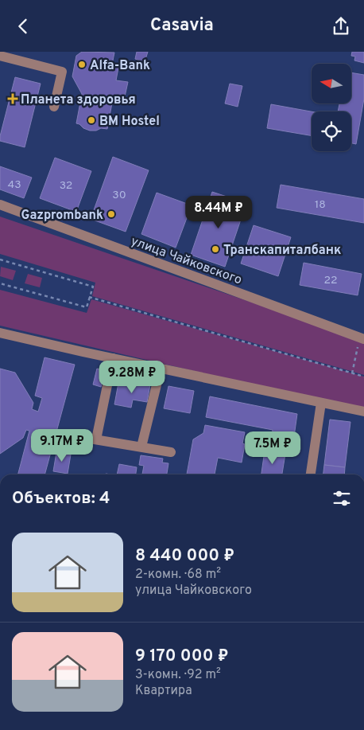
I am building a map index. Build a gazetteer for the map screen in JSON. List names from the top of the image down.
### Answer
{
  "streets": {
    "street": ["улица Чайковского"]
  },
  "places": {
    "other": [
      "Alfa-Bank",
      "BM Hostel",
      "Gazprombank",
      "Транскапиталбанк"
    ],
    "health": ["Планета здоровья"]
  },
  "house_numbers": [
    "43",
    "32",
    "30",
    "18",
    "22"
  ],
  "north": "left",
  "page": {
    "header": "Casavia",
    "price": [
      "8.44M ₽",
      "9.28M ₽",
      "9.17M ₽",
      "7.5M ₽"
    ],
    "heading": "Объектов: 4",
    "list": [
      {
        "name": "8 440 000 ₽",
        "note": "2-комн. · 68 m² · улица Чайковского"
      },
      {
        "name": "9 170 000 ₽",
        "note": "3-комн. · 92 m² · Квартира"
      }
    ]
  }
}
